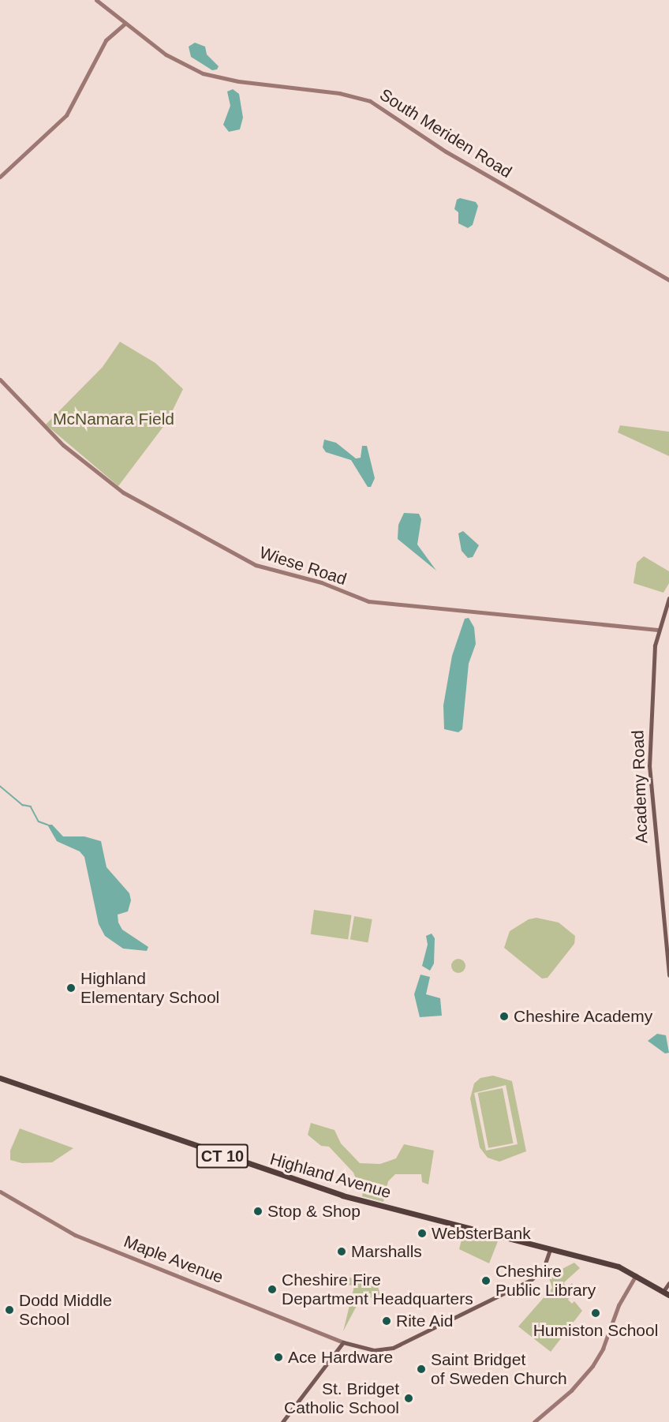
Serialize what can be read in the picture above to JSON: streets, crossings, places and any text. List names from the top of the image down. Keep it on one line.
{"streets":{"highway":["CT 10","Highland Avenue"],"main road":["Academy Road"],"street":["South Meriden Road","Wiese Road","Maple Avenue"]},"crossings":[["Wiese Road","Academy Road"],["CT 10","Highland Avenue"]],"parks":["McNamara Field"],"places":["Highland Elementary School","Cheshire Academy","Stop & Shop","WebsterBank","Marshalls","Cheshire Public Library","Cheshire Fire Department Headquarters","Dodd Middle School","Humiston School","Rite Aid","Ace Hardware","Saint Bridget of Sweden Church","St. Bridget Catholic School"]}
